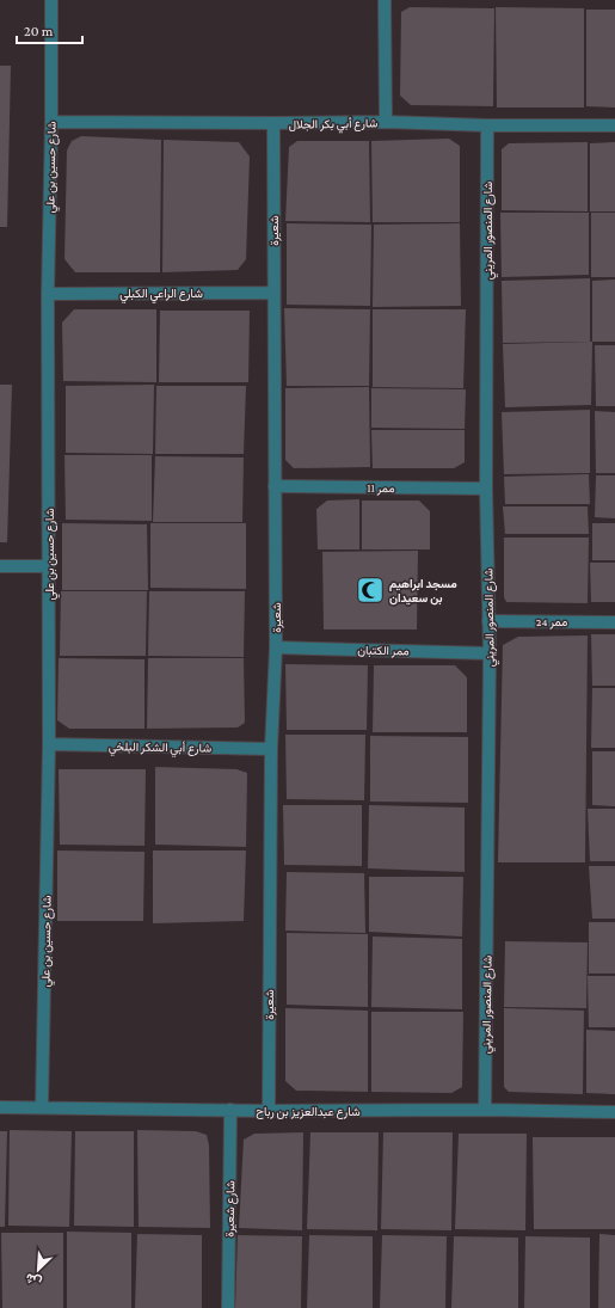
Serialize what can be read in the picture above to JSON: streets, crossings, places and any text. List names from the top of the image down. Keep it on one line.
{"streets":{"street":["شارع أبي بكر الجلال","شارع حسين بن علي","شعيرة","شارع المنصور المريني","شارع الراعي الكبلي","ممر 11","ممر 24","ممر الكتبان","شارع أبي الشكر البلخي","شارع عبدالعزيز بن رباح","شارع شعيرة"]},"crossings":[["شارع أبي بكر الجلال","شارع حسين بن علي"],["شارع أبي بكر الجلال","شعيرة"],["شارع أبي بكر الجلال","شارع المنصور المريني"],["شارع حسين بن علي","شارع الراعي الكبلي"],["شارع حسين بن علي","شارع أبي الشكر البلخي"],["شارع حسين بن علي","شارع عبدالعزيز بن رباح"],["شعيرة","شارع الراعي الكبلي"],["شعيرة","ممر 11"],["شعيرة","ممر الكتبان"],["شعيرة","شارع أبي الشكر البلخي"],["شعيرة","شارع عبدالعزيز بن رباح"],["شارع المنصور المريني","ممر 11"],["شارع المنصور المريني","ممر 24"],["شارع المنصور المريني","ممر الكتبان"],["شارع المنصور المريني","شارع عبدالعزيز بن رباح"],["شارع عبدالعزيز بن رباح","شارع شعيرة"]],"places":{"mosque":["مسجد ابراهيم بن سعيدان"]},"scale_bar":"20 m","north":"bottom left"}
